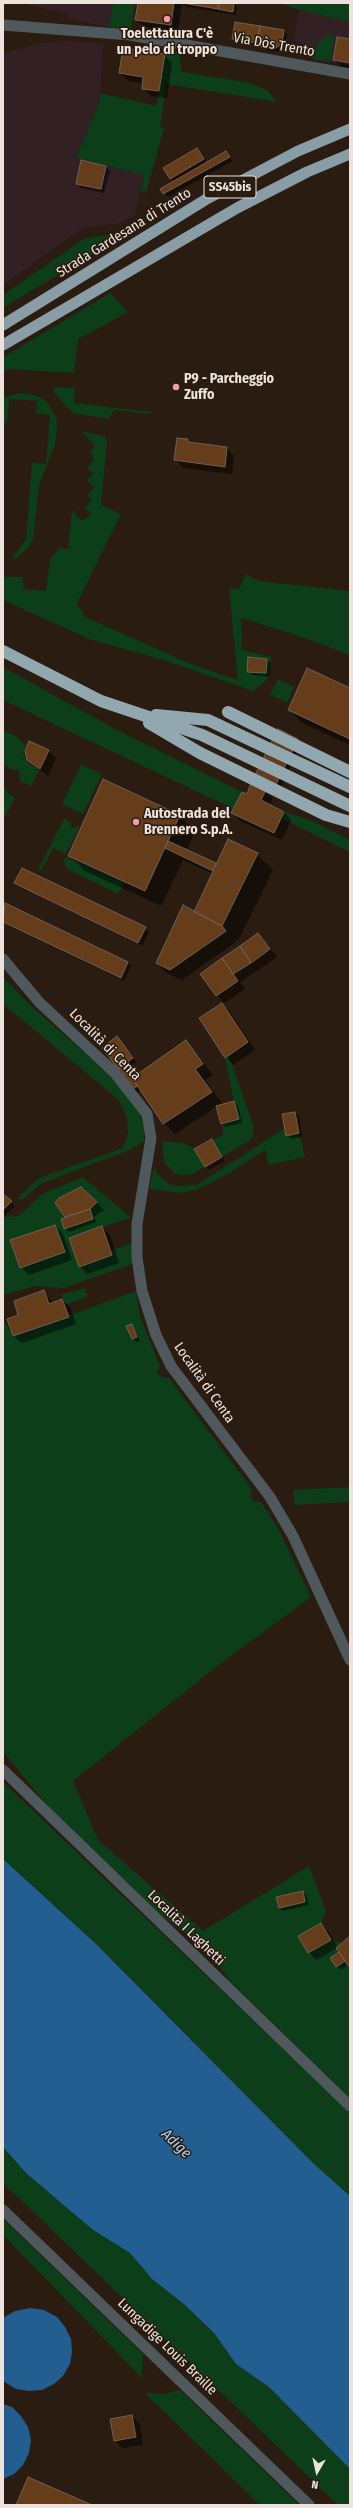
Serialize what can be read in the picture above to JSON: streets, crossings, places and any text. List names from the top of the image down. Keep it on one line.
{"streets":{"highway":["SS45bis","Strada Gardesana di Trento"],"street":["Via Dòs Trento","Località di Centa","Località I Laghetti","Lungadige Louis Braille"]},"water":["Adige"],"places":["Toelettatura C'è un pelo di troppo","P9 - Parcheggio Zuffo","Autostrada del Brennero S.p.A."],"north":"bottom"}
